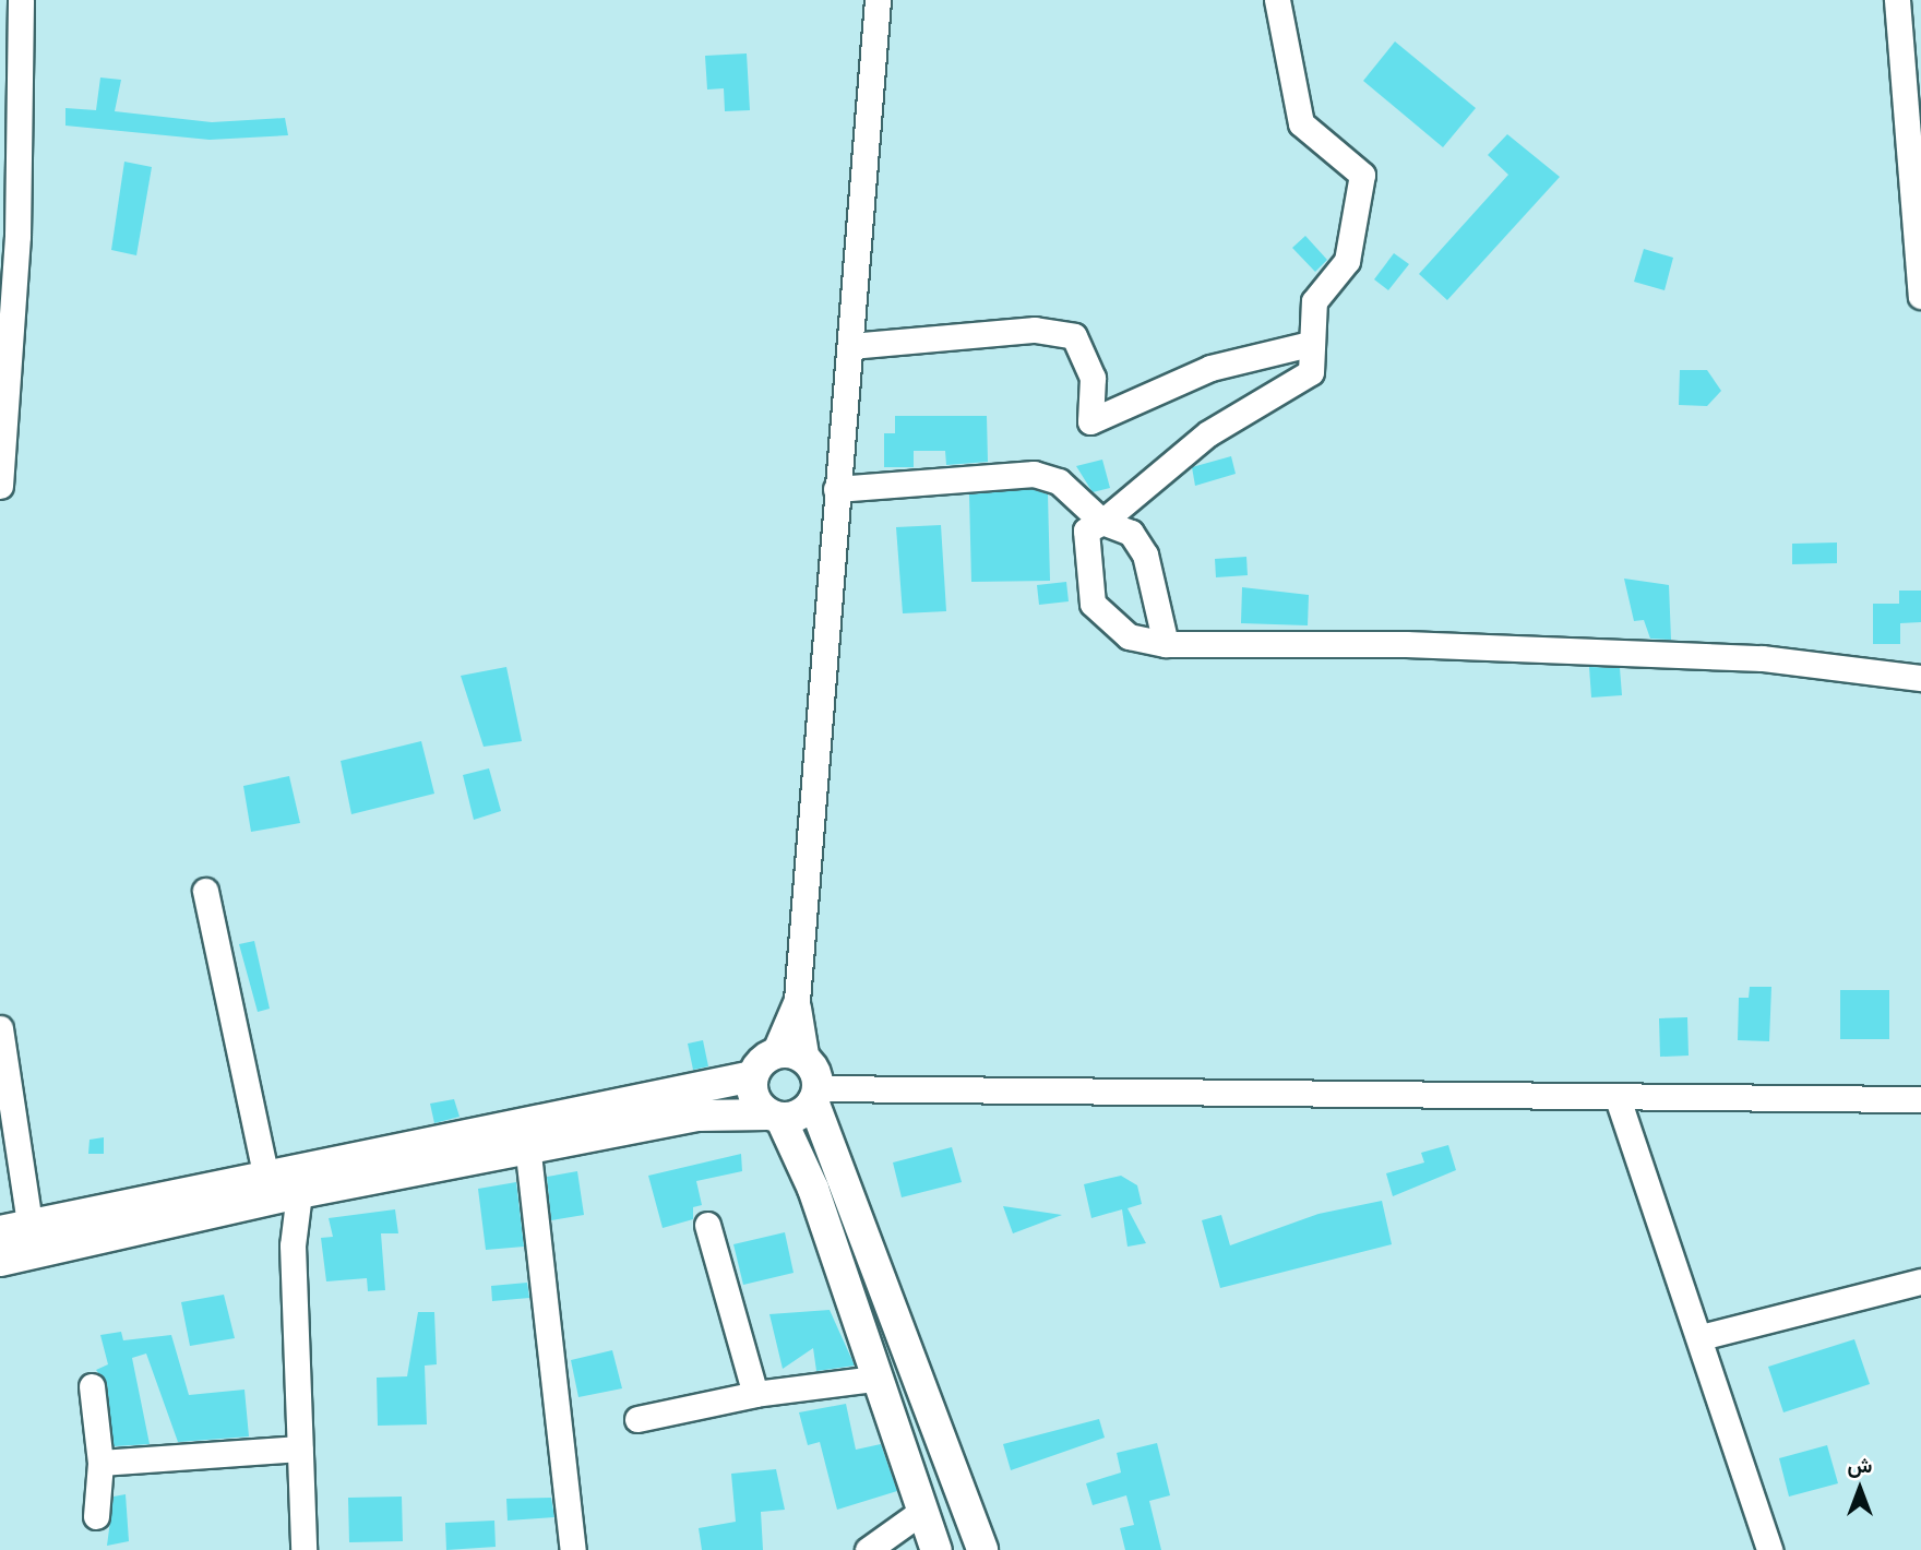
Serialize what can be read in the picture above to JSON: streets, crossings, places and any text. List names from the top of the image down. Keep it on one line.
{"north":"top"}
